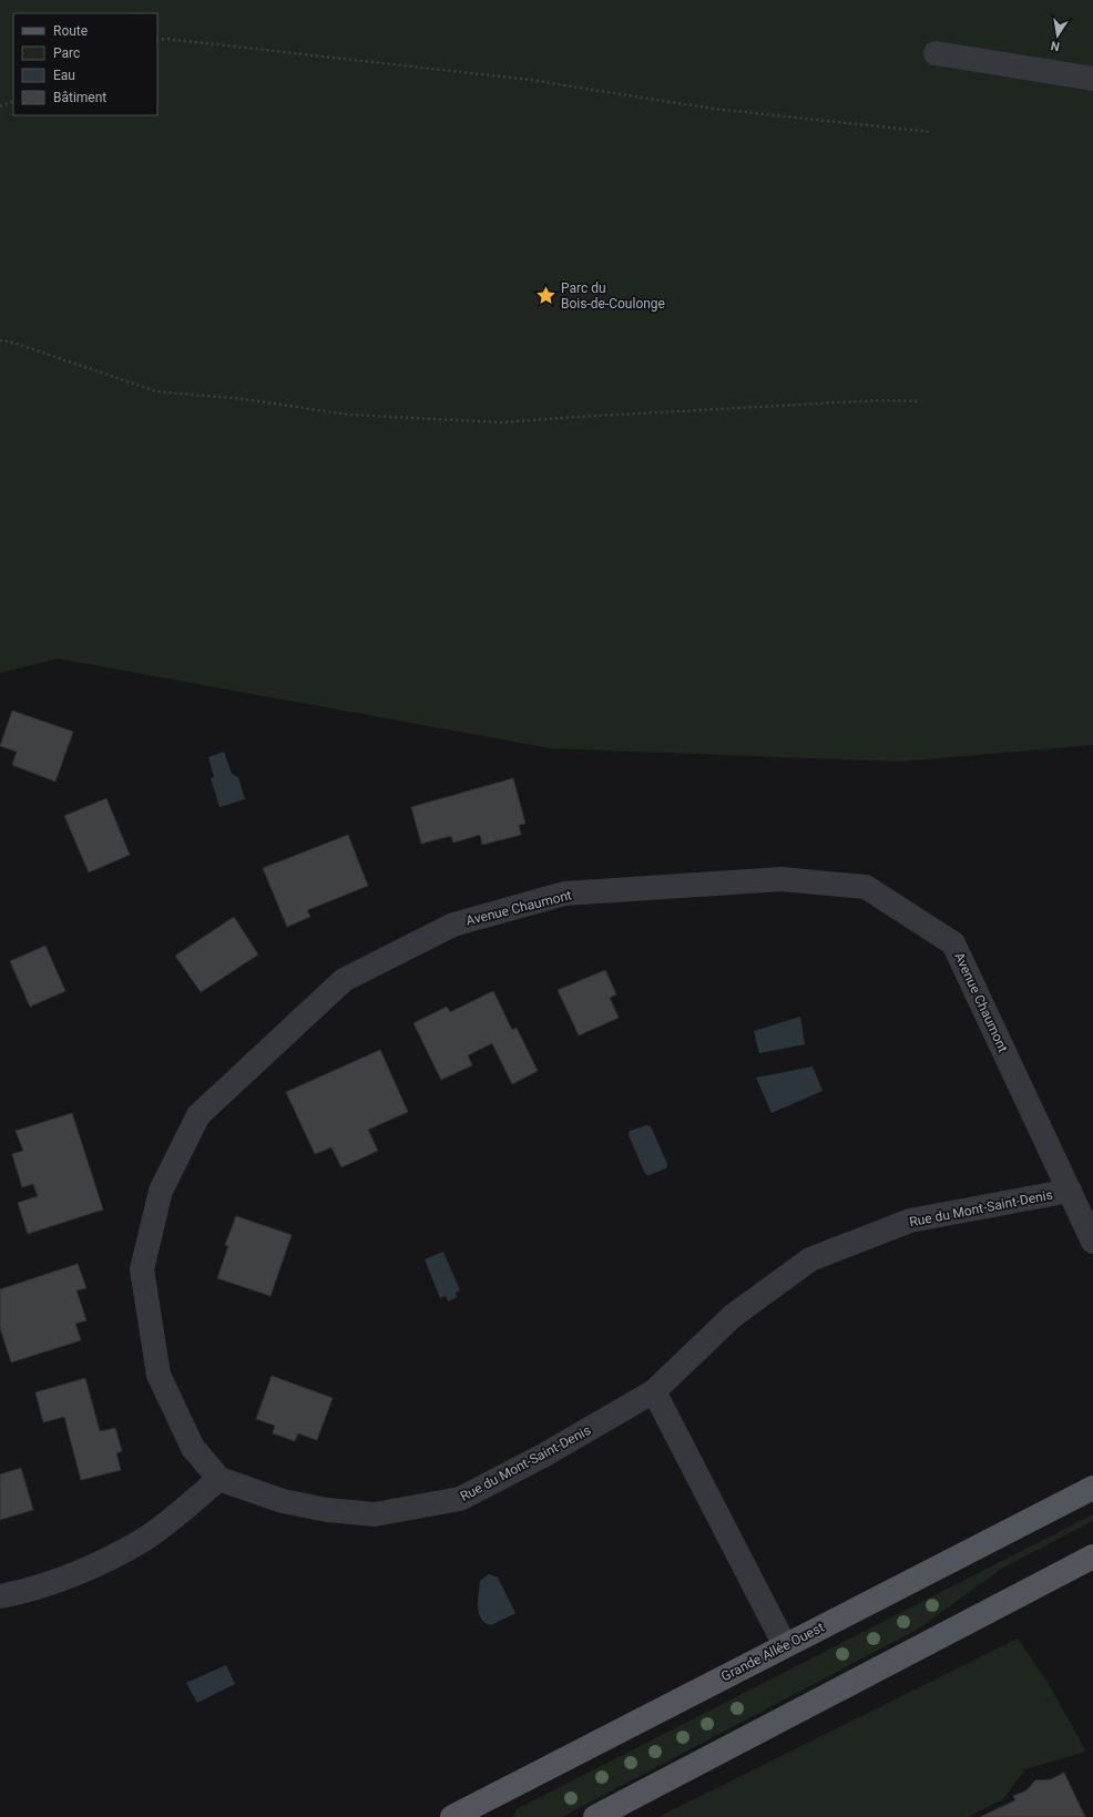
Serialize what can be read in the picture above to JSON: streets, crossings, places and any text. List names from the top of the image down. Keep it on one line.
{"streets":{"main road":["Grande Allée Ouest"],"street":["Avenue Chaumont","Rue du Mont-Saint-Denis"]},"crossings":[["Avenue Chaumont","Rue du Mont-Saint-Denis"]],"places":{"place":["Parc du Bois-de-Coulonge"]},"legend":["Route","Parc","Eau","Bâtiment"],"north":"bottom"}
